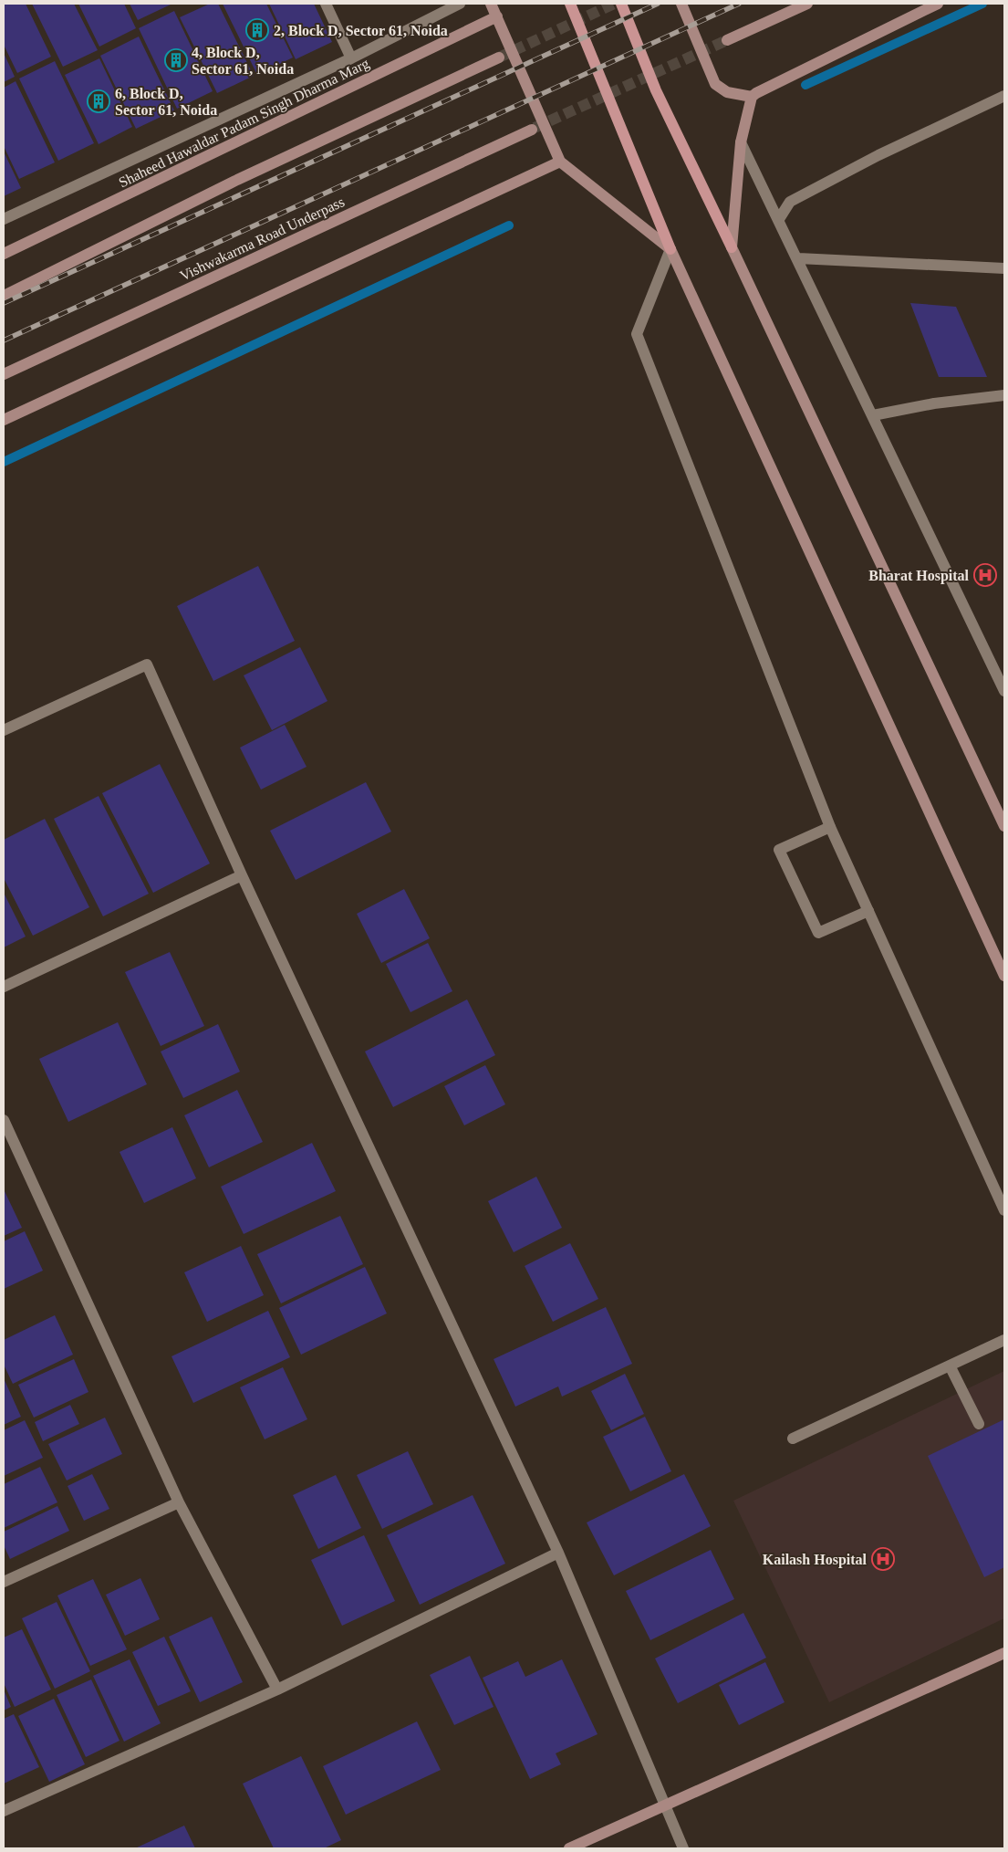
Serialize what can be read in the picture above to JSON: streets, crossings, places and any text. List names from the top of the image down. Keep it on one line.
{"streets":{"main road":["Shaheed Hawaldar Padam Singh Dharma Marg","Vishwakarma Road Underpass"]},"places":{"building":["2, Block D, Sector 61, Noida","4, Block D, Sector 61, Noida","6, Block D, Sector 61, Noida"],"hospital":["Bharat Hospital","Kailash Hospital"]}}
